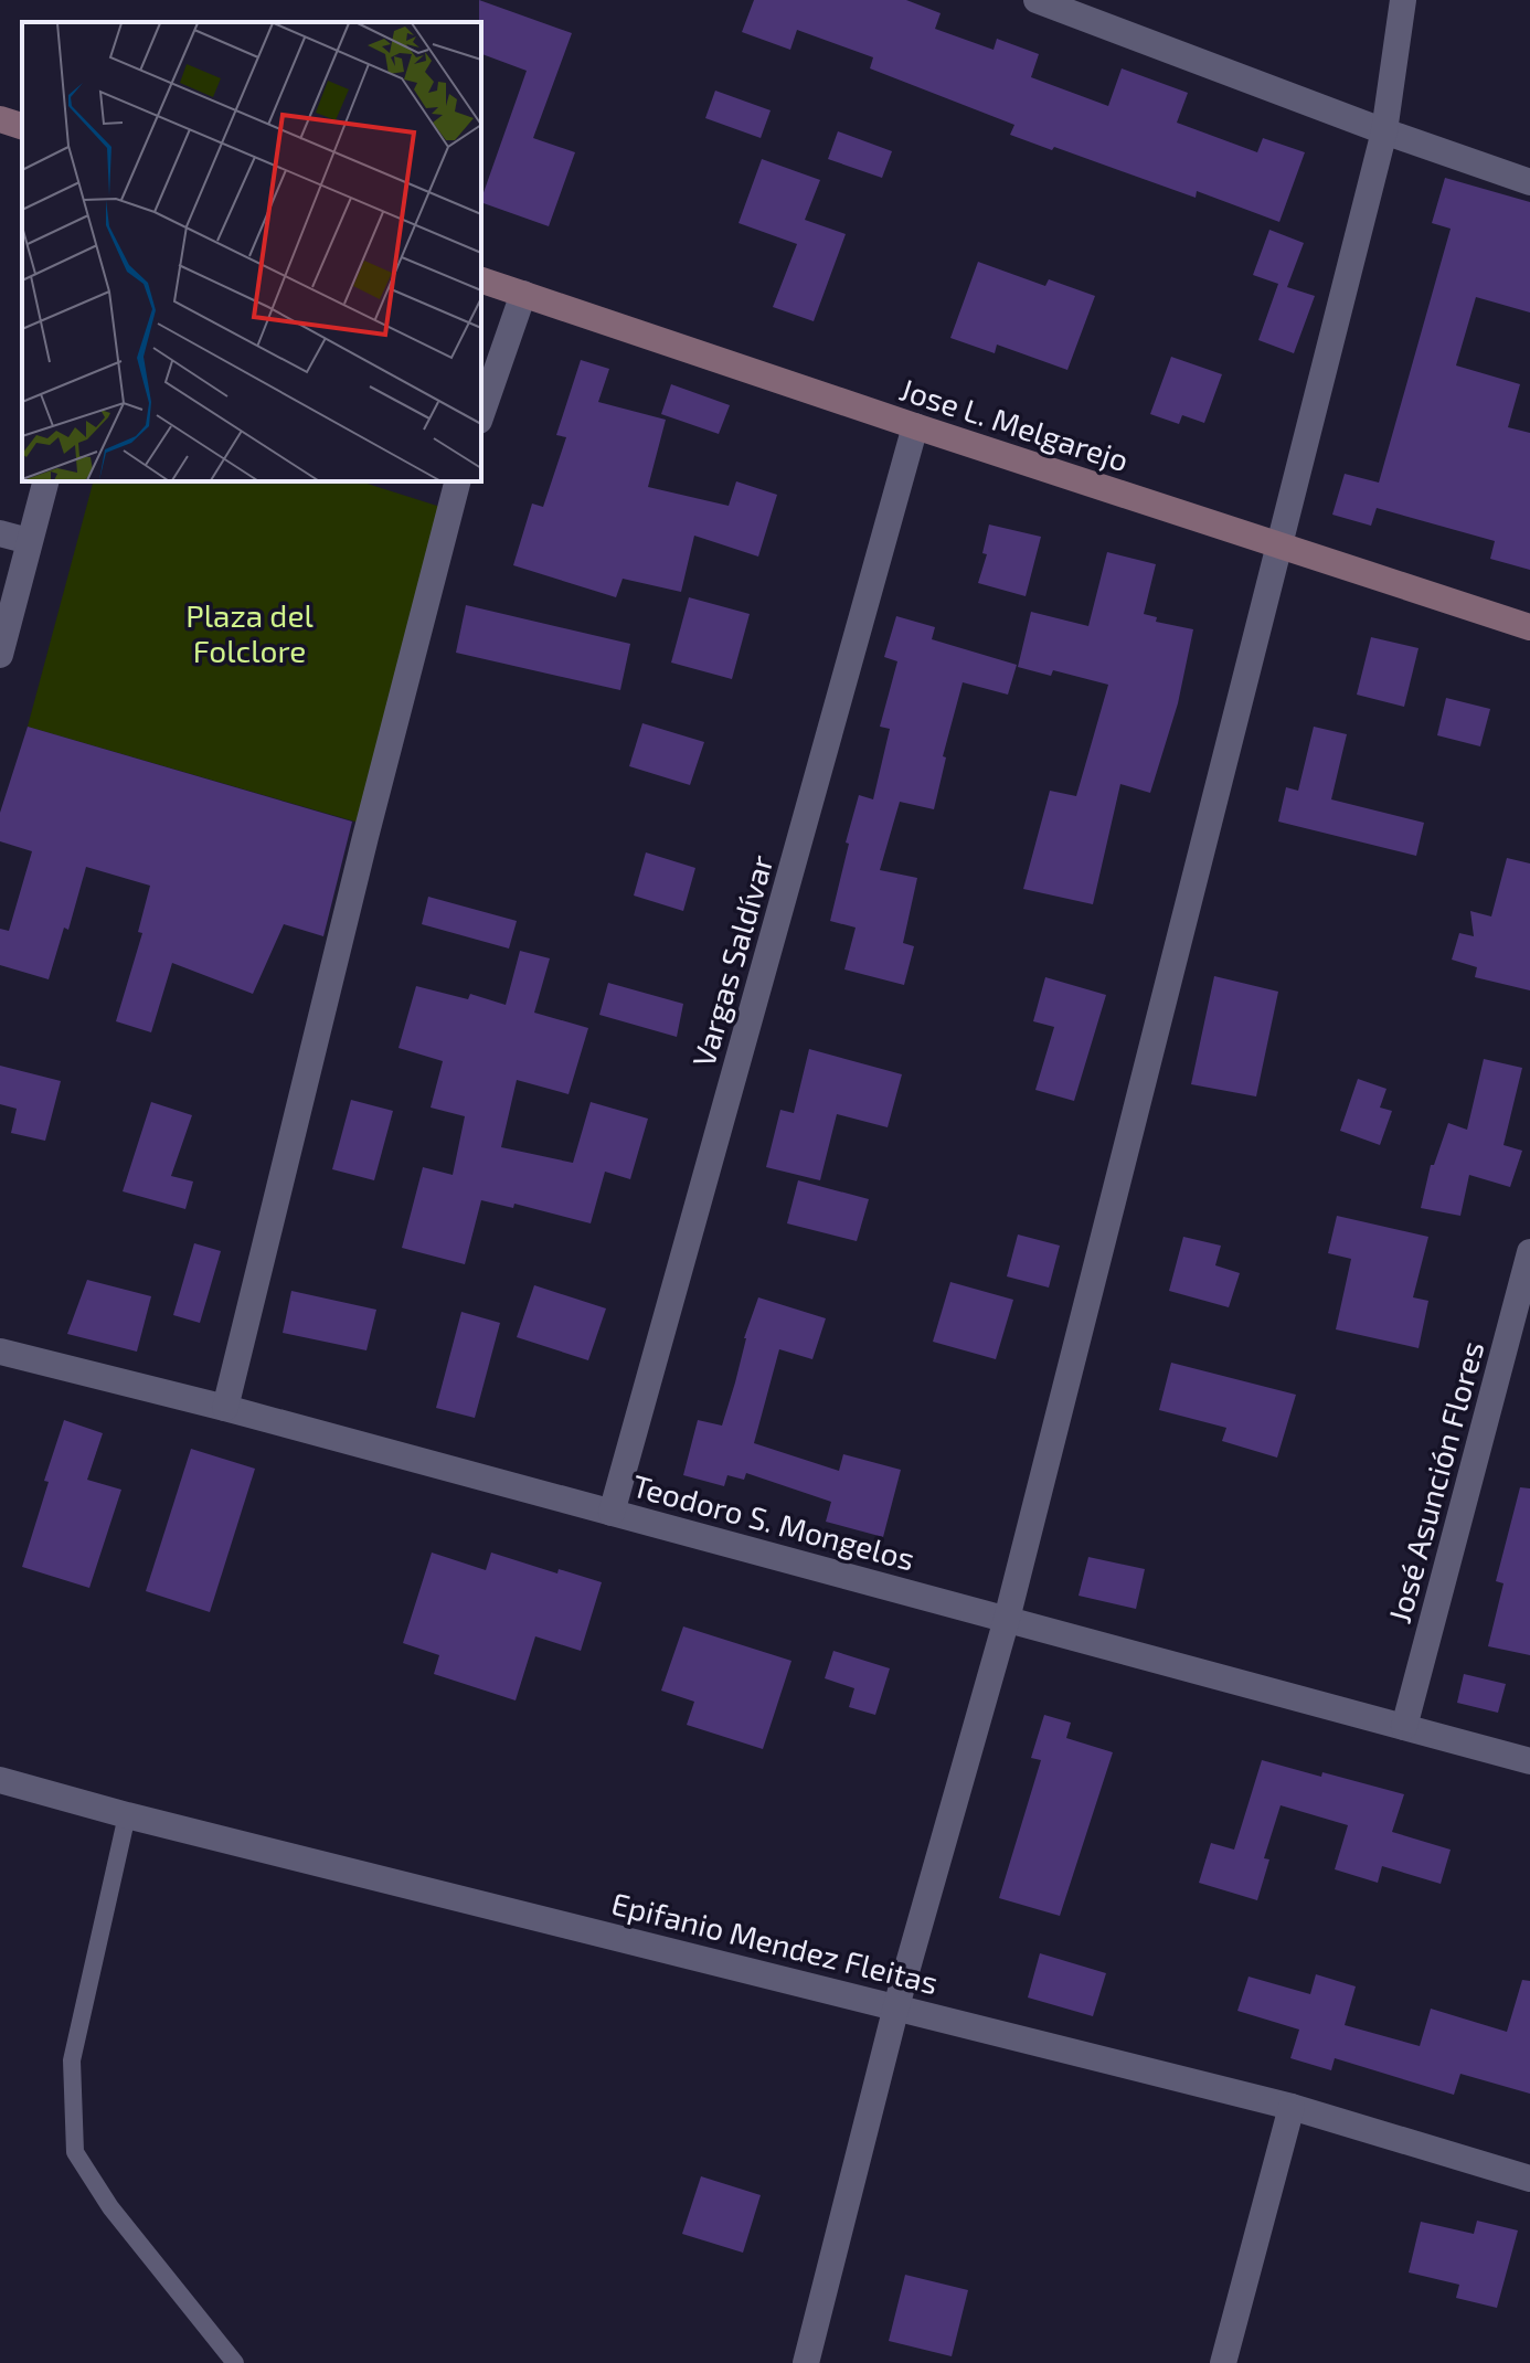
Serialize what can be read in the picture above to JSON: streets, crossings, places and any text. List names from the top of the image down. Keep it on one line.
{"streets":{"street":["Jose L. Melgarejo","Vargas Saldívar","José Asunción Flores","Teodoro S. Mongelos","Epifanio Mendez Fleitas"]},"crossings":[["Jose L. Melgarejo","Vargas Saldívar"],["Vargas Saldívar","Teodoro S. Mongelos"],["José Asunción Flores","Teodoro S. Mongelos"]],"parks":["Plaza del Folclore"]}
